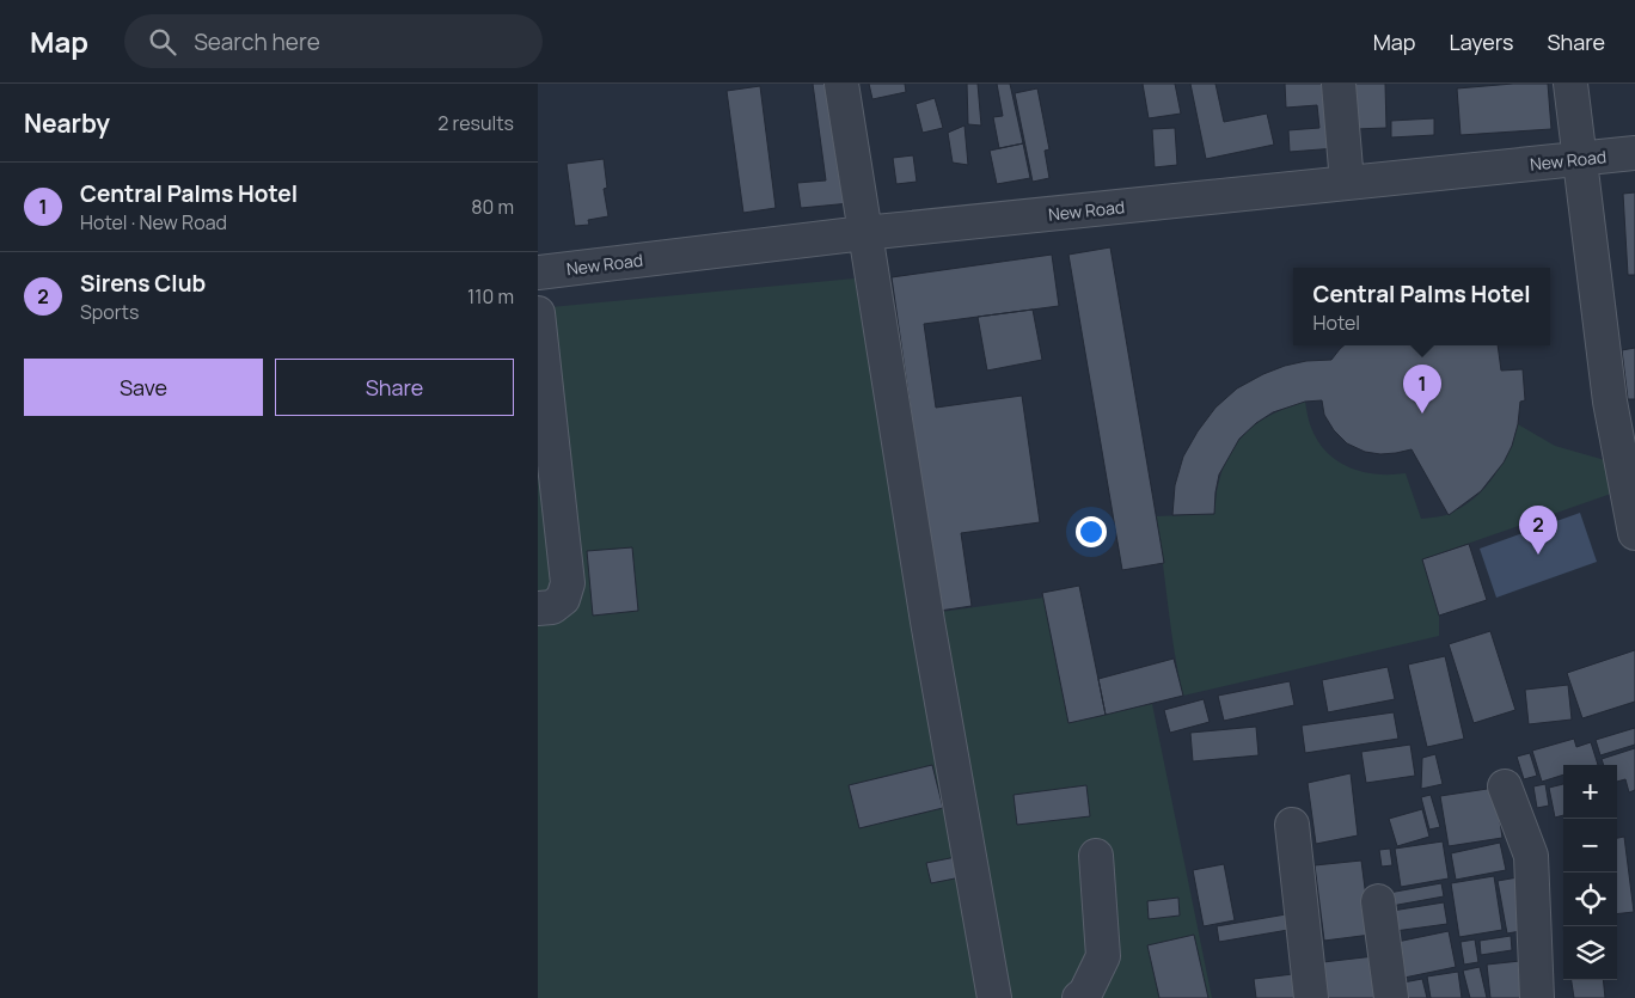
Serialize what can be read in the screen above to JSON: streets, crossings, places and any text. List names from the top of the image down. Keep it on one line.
{"streets":{"street":["New Road"]},"page":{"header":"Map","search":"Search here","nav":["Map","Layers","Share"],"heading":["Nearby","2 results"],"list":[{"mark":"1","name":"Central Palms Hotel","note":"Hotel · New Road","value":"80 m"},{"mark":"2","name":"Sirens Club","note":"Sports","value":"110 m"}],"popup":["Central Palms Hotel","Hotel"],"buttons":["Save","Share"],"pins":["1","2"],"map_buttons":["+","−"]}}
